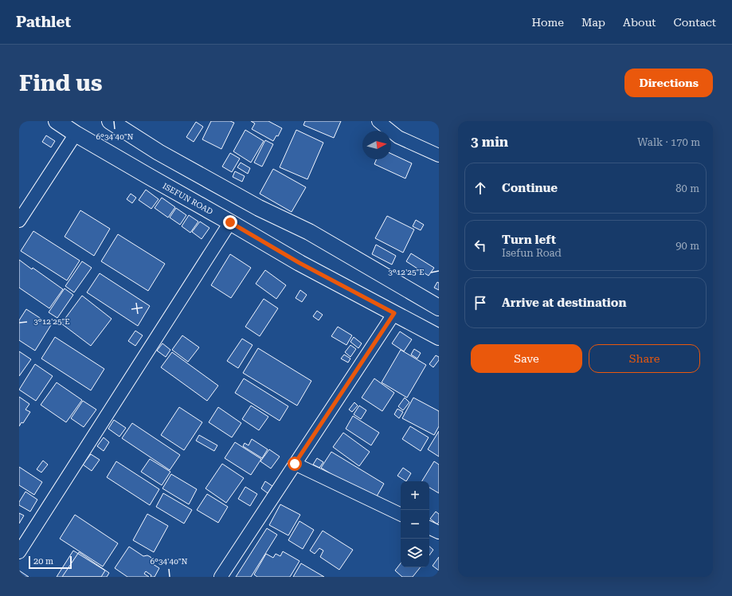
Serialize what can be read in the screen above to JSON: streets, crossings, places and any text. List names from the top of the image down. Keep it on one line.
{"streets":{"street":["ISEFUN ROAD"]},"scale_bar":"20 m","north":"right","page":{"header":"Pathlet","nav":["Home","Map","About","Contact"],"buttons":["Directions",["Save","Share"]],"title":"Find us","heading":["3 min","Walk · 170 m"],"list":[["Continue","80 m"],["Turn left","Isefun Road","90 m"],"Arrive at destination"],"map_buttons":["+","−"],"scale":"20 m"},"coordinates":["6°34'40\"N","3°12'25\"E"]}
